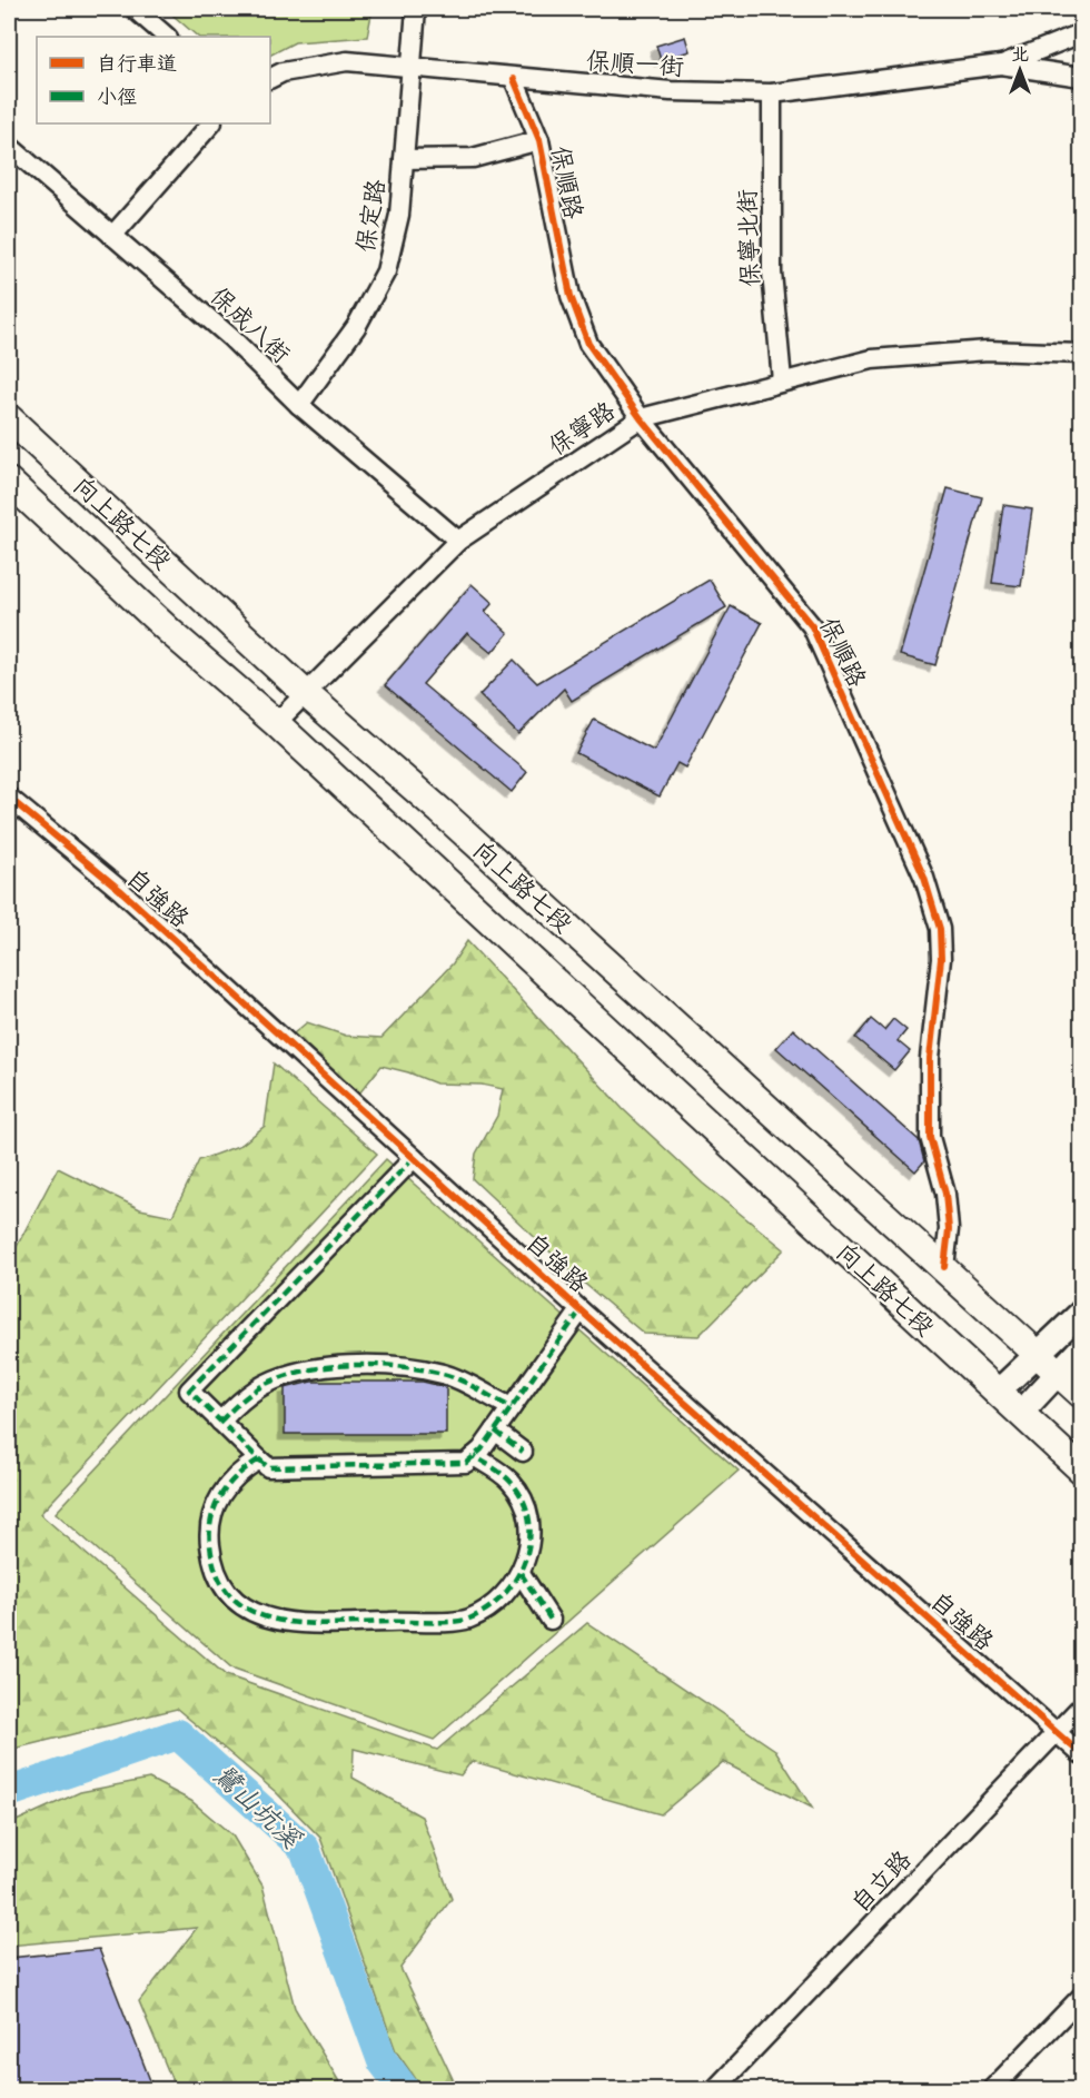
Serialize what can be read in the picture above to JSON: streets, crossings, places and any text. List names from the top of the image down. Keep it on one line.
{"streets":{"main road":["向上路七段"],"street":["保順一街","保順路","保定路","保寧北街","保成八街","保寧路","自強路","自立路"]},"crossings":[["保順一街","保順路"],["保順一街","保定路"],["保順一街","保寧北街"],["保順路","保寧路"],["保順路","向上路七段"],["保定路","保成八街"],["保寧北街","保寧路"],["保成八街","保寧路"],["保寧路","向上路七段"],["自強路","自立路"]],"water":["鷺山坑溪"],"legend":["自行車道","小徑"],"north":"top"}
